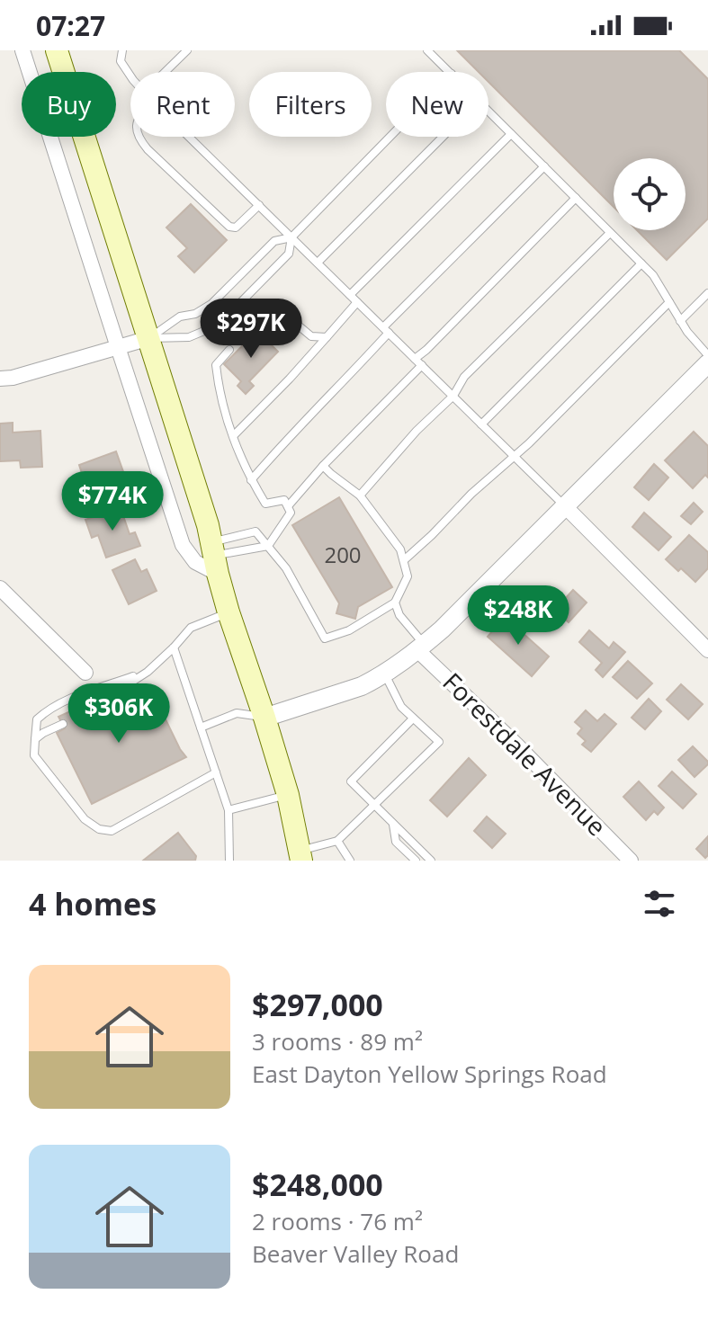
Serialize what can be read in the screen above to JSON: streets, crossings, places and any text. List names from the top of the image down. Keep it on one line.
{"streets":{"street":["Forestdale Avenue"]},"house_numbers":["200"],"page":{"status":"07:27","chip":["Buy","Rent","Filters","New"],"price":["$297K","$774K","$248K","$306K"],"heading":"4 homes","list":[{"name":"$297,000","note":"3 rooms · 89 m² · East Dayton Yellow Springs Road"},{"name":"$248,000","note":"2 rooms · 76 m² · Beaver Valley Road"}]}}
